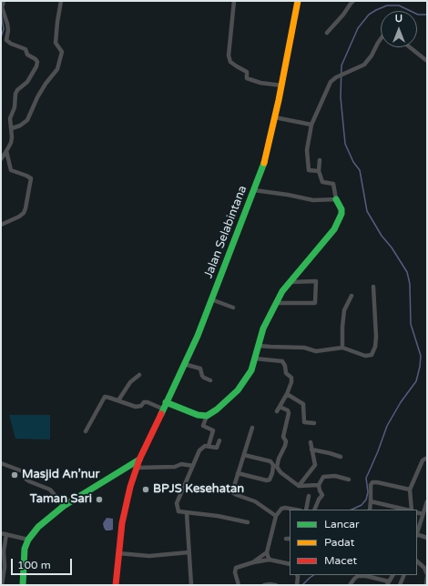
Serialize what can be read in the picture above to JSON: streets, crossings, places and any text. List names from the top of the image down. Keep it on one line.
{"streets":{"street":["Jalan Selabintana"]},"places":["Masjid An’nur","BPJS Kesehatan","Taman Sari"],"legend":["Lancar","Padat","Macet"],"scale_bar":"100 m","north":"top"}
